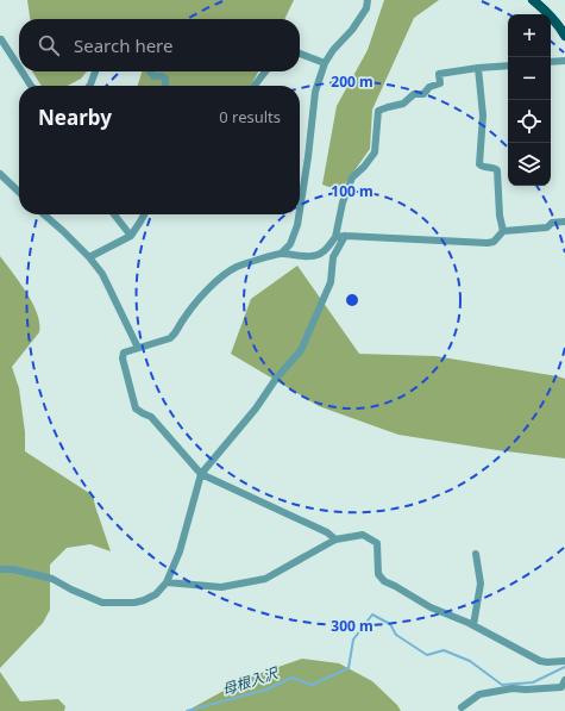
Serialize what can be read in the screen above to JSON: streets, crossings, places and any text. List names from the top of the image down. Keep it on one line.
{"water":["母根入沢"],"page":{"map_buttons":["+","−"],"search":"Search here","heading":["Nearby","0 results"]},"rings":["200 m","100 m","300 m"]}
